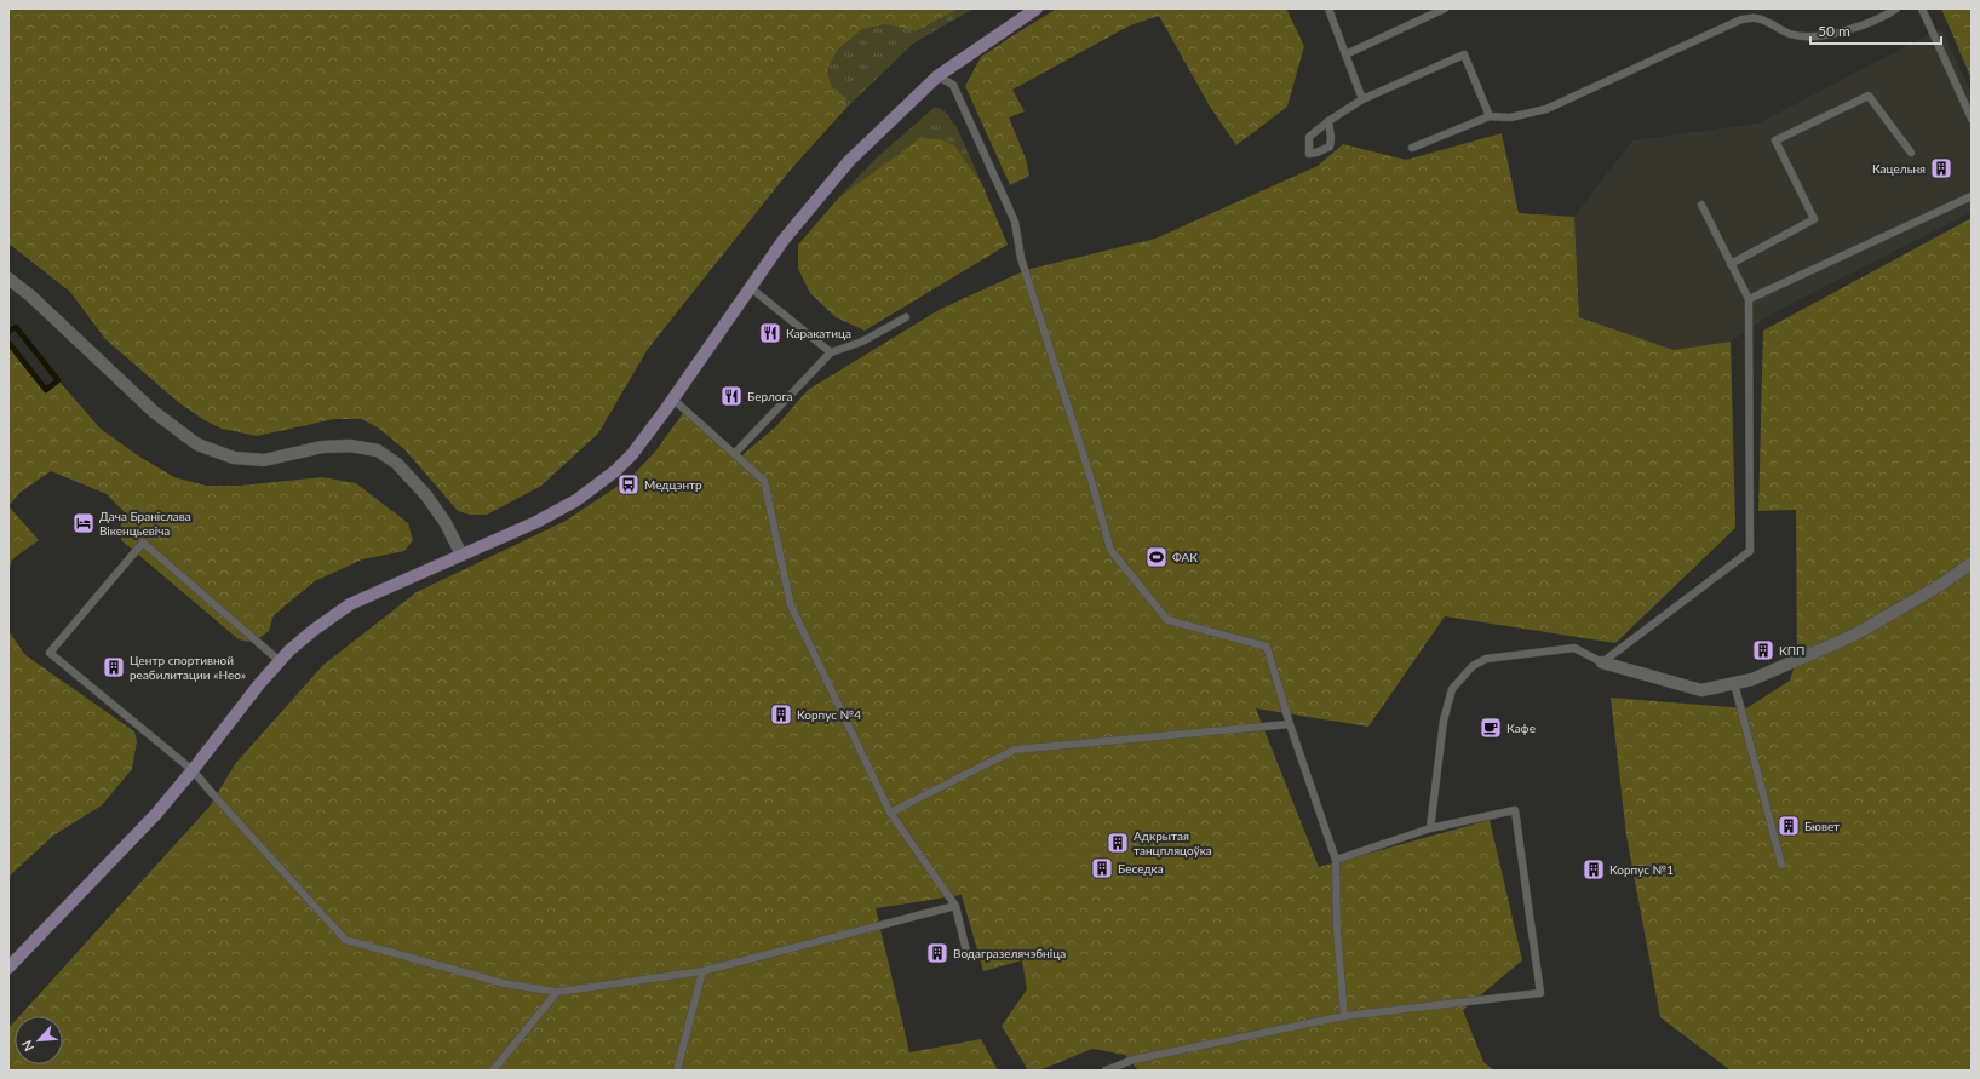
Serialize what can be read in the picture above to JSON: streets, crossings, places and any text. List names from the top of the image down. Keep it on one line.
{"places":{"building":["Кацельня","КПП","Центр спортивной реабилитации «Нео»","Корпус №4","Бювет","Адкрытая танцпляцоўка","Беседка","Корпус №1","Водагразелячэбніца"],"restaurant":["Каракатица","Берлога"],"bus stop":["Медцэнтр"],"hotel":["Дача Браніслава Вікенцьевіча"],"sports":["ФАК"],"cafe":["Кафе"]},"scale_bar":"50 m","north":"bottom left"}
